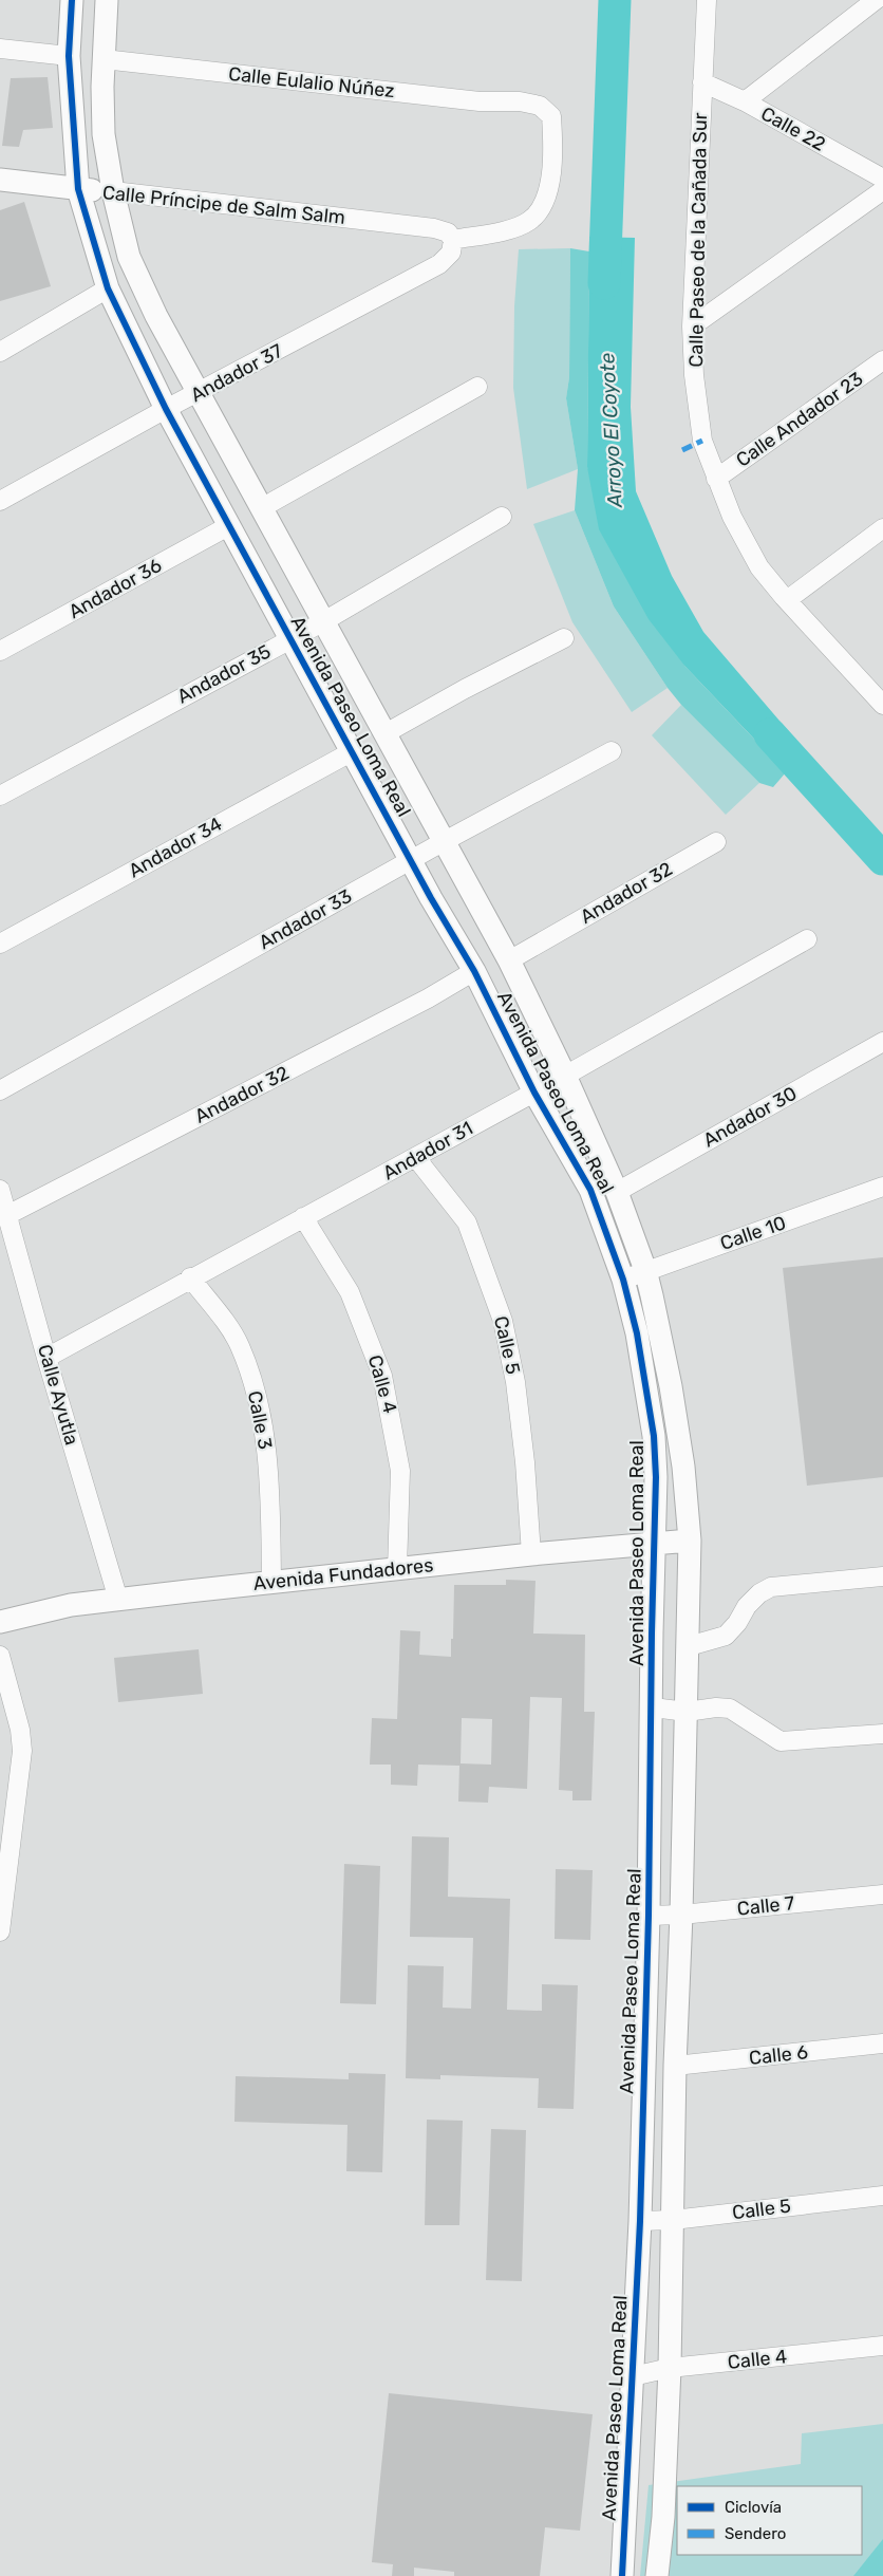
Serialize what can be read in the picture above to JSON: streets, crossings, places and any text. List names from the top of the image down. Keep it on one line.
{"streets":{"street":["Calle Eulalio Núñez","Calle 22","Calle Príncipe de Salm Salm","Calle Paseo de la Cañada Sur","Andador 37","Calle Andador 23","Andador 36","Andador 35","Avenida Paseo Loma Real","Andador 34","Andador 32","Andador 33","Andador 30","Andador 31","Calle 10","Calle 5","Calle 4","Calle Ayutla","Calle 3","Avenida Fundadores","Calle 7","Calle 6"]},"crossings":[["Calle Eulalio Núñez","Calle Príncipe de Salm Salm"],["Calle Eulalio Núñez","Andador 37"],["Calle Eulalio Núñez","Avenida Paseo Loma Real"],["Calle 22","Calle Paseo de la Cañada Sur"],["Calle Príncipe de Salm Salm","Andador 37"],["Calle Príncipe de Salm Salm","Avenida Paseo Loma Real"],["Calle Paseo de la Cañada Sur","Calle Andador 23"],["Andador 37","Avenida Paseo Loma Real"],["Andador 36","Avenida Paseo Loma Real"],["Andador 35","Avenida Paseo Loma Real"],["Avenida Paseo Loma Real","Andador 34"],["Avenida Paseo Loma Real","Andador 32"],["Avenida Paseo Loma Real","Andador 33"],["Avenida Paseo Loma Real","Andador 30"],["Avenida Paseo Loma Real","Andador 31"],["Avenida Paseo Loma Real","Calle 10"],["Avenida Paseo Loma Real","Calle 5"],["Avenida Paseo Loma Real","Calle 4"],["Avenida Paseo Loma Real","Avenida Fundadores"],["Avenida Paseo Loma Real","Calle 7"],["Avenida Paseo Loma Real","Calle 6"],["Andador 32","Calle Ayutla"],["Andador 31","Calle 5"],["Andador 31","Calle 4"],["Andador 31","Calle Ayutla"],["Andador 31","Calle 3"],["Calle 5","Avenida Fundadores"],["Calle 4","Avenida Fundadores"],["Calle Ayutla","Avenida Fundadores"],["Calle 3","Avenida Fundadores"]],"water":["Arroyo El Coyote"],"legend":["Ciclovía","Sendero"]}
